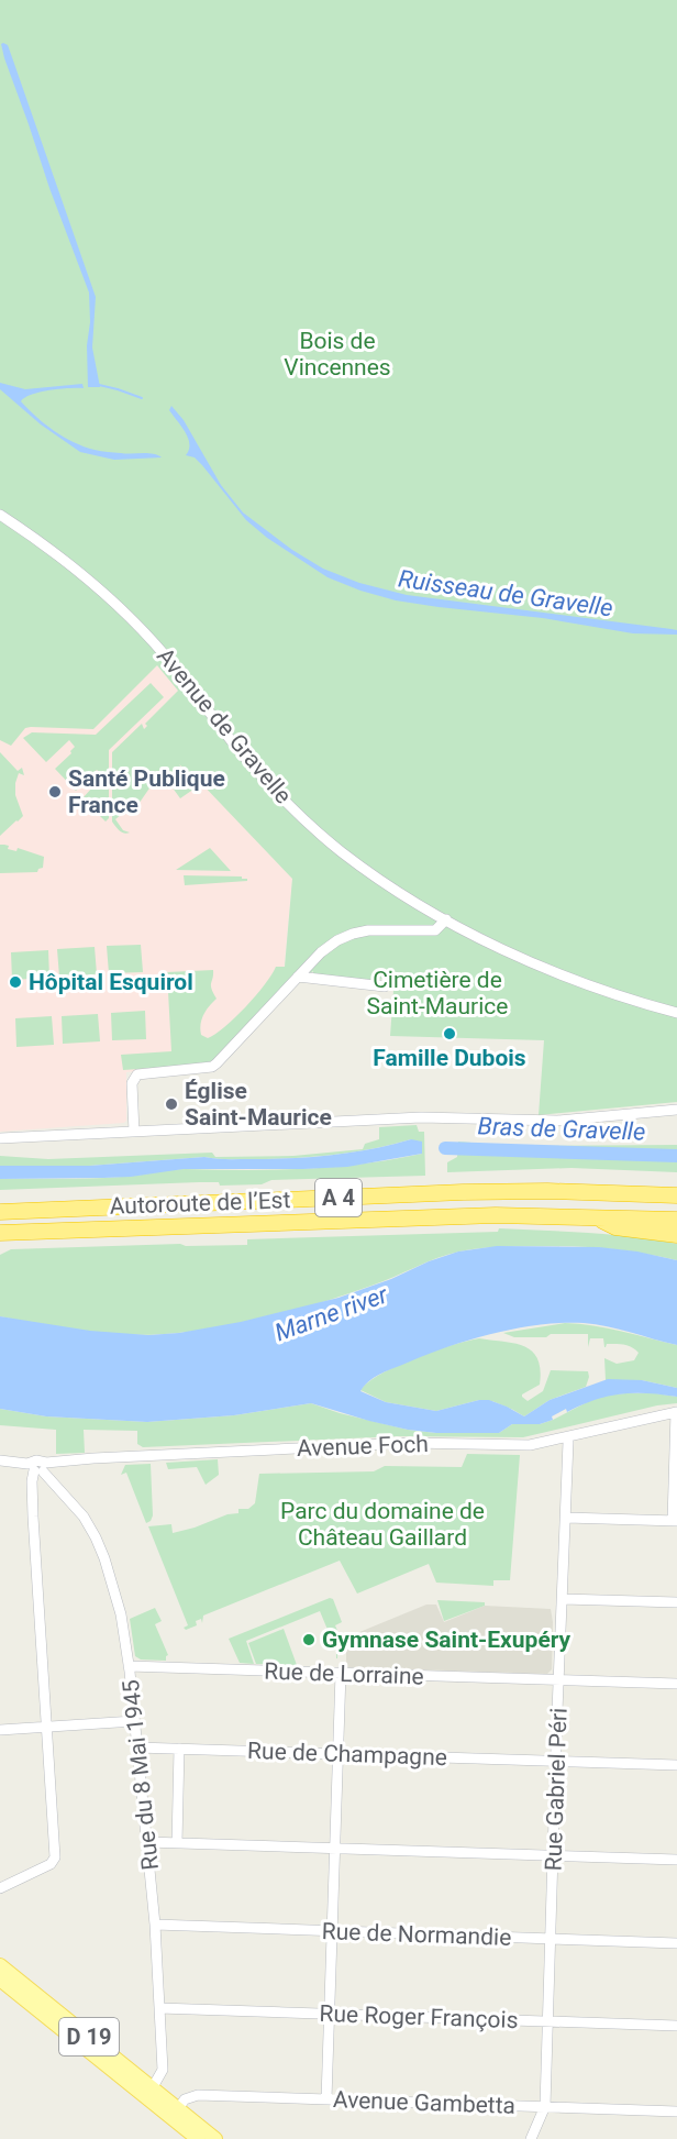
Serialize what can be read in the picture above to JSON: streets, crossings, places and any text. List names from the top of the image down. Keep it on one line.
{"streets":{"highway":["A 4","Autoroute de l’Est"],"main road":["D 19"],"street":["Avenue de Gravelle","Avenue Foch","Rue de Lorraine","Rue de Champagne","Rue du 8 Mai 1945","Rue Gabriel Péri","Rue de Normandie","Rue Roger François","Avenue Gambetta"]},"crossings":[["Avenue Foch","Rue du 8 Mai 1945"],["Avenue Foch","Rue Gabriel Péri"],["Rue de Lorraine","Rue du 8 Mai 1945"],["Rue de Lorraine","Rue Gabriel Péri"],["Rue de Champagne","Rue du 8 Mai 1945"],["Rue de Champagne","Rue Gabriel Péri"],["Rue du 8 Mai 1945","Rue de Normandie"],["Rue du 8 Mai 1945","Rue Roger François"],["Rue du 8 Mai 1945","D 19"],["Rue Gabriel Péri","Rue de Normandie"],["Rue Gabriel Péri","Rue Roger François"],["Rue Gabriel Péri","Avenue Gambetta"],["D 19","Avenue Gambetta"]],"water":["Ruisseau de Gravelle","Bras de Gravelle","Marne river"],"parks":["Bois de Vincennes","Cimetière de Saint-Maurice","Parc du domaine de Château Gaillard"],"places":["Santé Publique France","Hôpital Esquirol","Famille Dubois","Église Saint-Maurice","Gymnase Saint-Exupéry"]}
